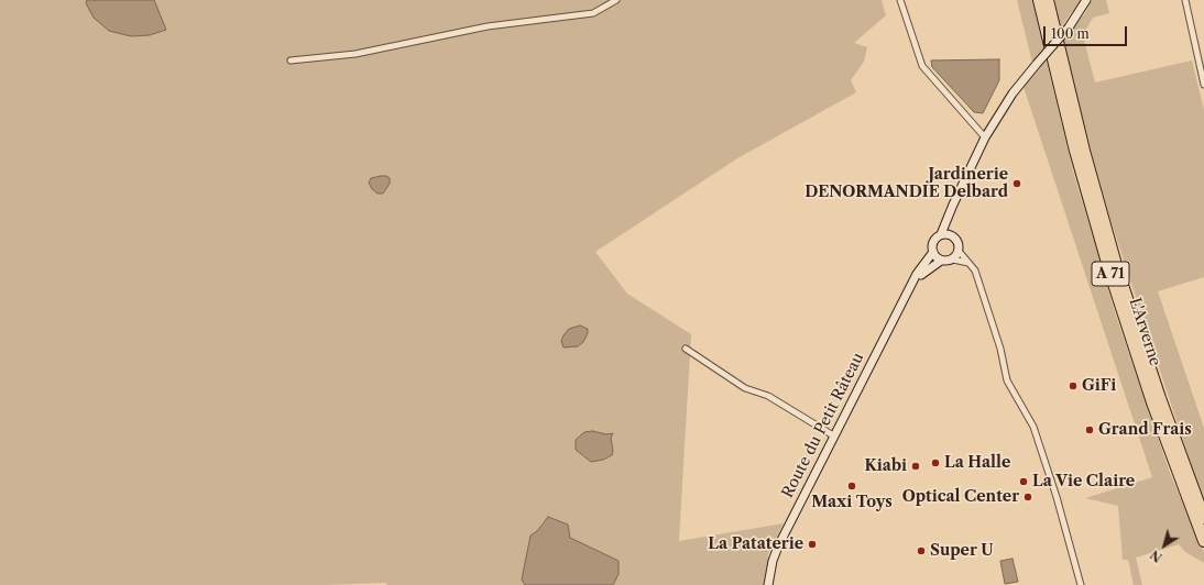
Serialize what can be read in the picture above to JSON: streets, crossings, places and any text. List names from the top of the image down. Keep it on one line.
{"streets":{"highway":["A 71","L'Arverne"],"street":["Route du Petit Râteau"]},"places":["Jardinerie DENORMANDIE Delbard","GiFi","Grand Frais","La Halle","Kiabi","La Vie Claire","Maxi Toys","Optical Center","La Pataterie","Super U"],"scale_bar":"100 m","north":"bottom left"}
